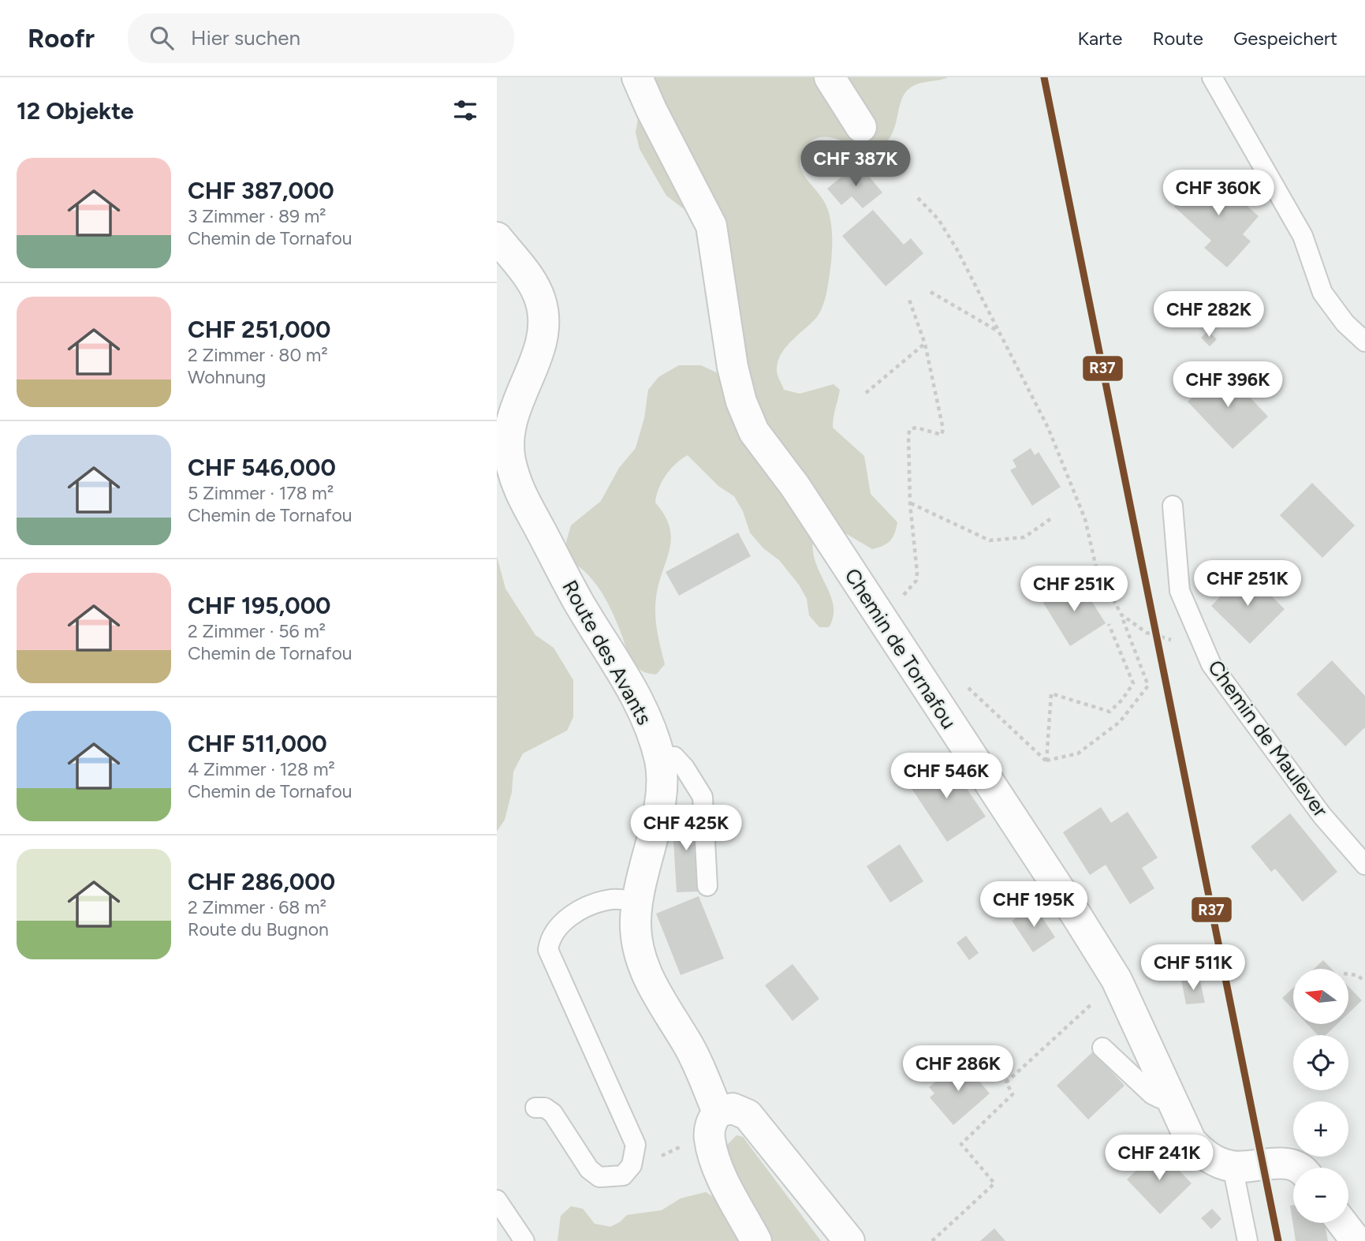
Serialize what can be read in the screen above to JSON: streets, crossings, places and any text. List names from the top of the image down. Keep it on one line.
{"streets":{"street":["Chemin de Tornafou","Route des Avants"],"lane":["Chemin de Maulever"]},"lines":["transit line R37"],"north":"left","page":{"header":"Roofr","search":"Hier suchen","nav":["Karte","Route","Gespeichert"],"heading":"12 Objekte","price":["CHF 387K","CHF 360K","CHF 282K","CHF 396K","CHF 251K","CHF 251K","CHF 546K","CHF 425K","CHF 195K","CHF 511K","CHF 286K","CHF 241K"],"list":[{"name":"CHF 387,000","note":"3 Zimmer · 89 m² · Chemin de Tornafou"},{"name":"CHF 251,000","note":"2 Zimmer · 80 m² · Wohnung"},{"name":"CHF 546,000","note":"5 Zimmer · 178 m² · Chemin de Tornafou"},{"name":"CHF 195,000","note":"2 Zimmer · 56 m² · Chemin de Tornafou"},{"name":"CHF 511,000","note":"4 Zimmer · 128 m² · Chemin de Tornafou"},{"name":"CHF 286,000","note":"2 Zimmer · 68 m² · Route du Bugnon"}],"map_buttons":["+","−"]}}
